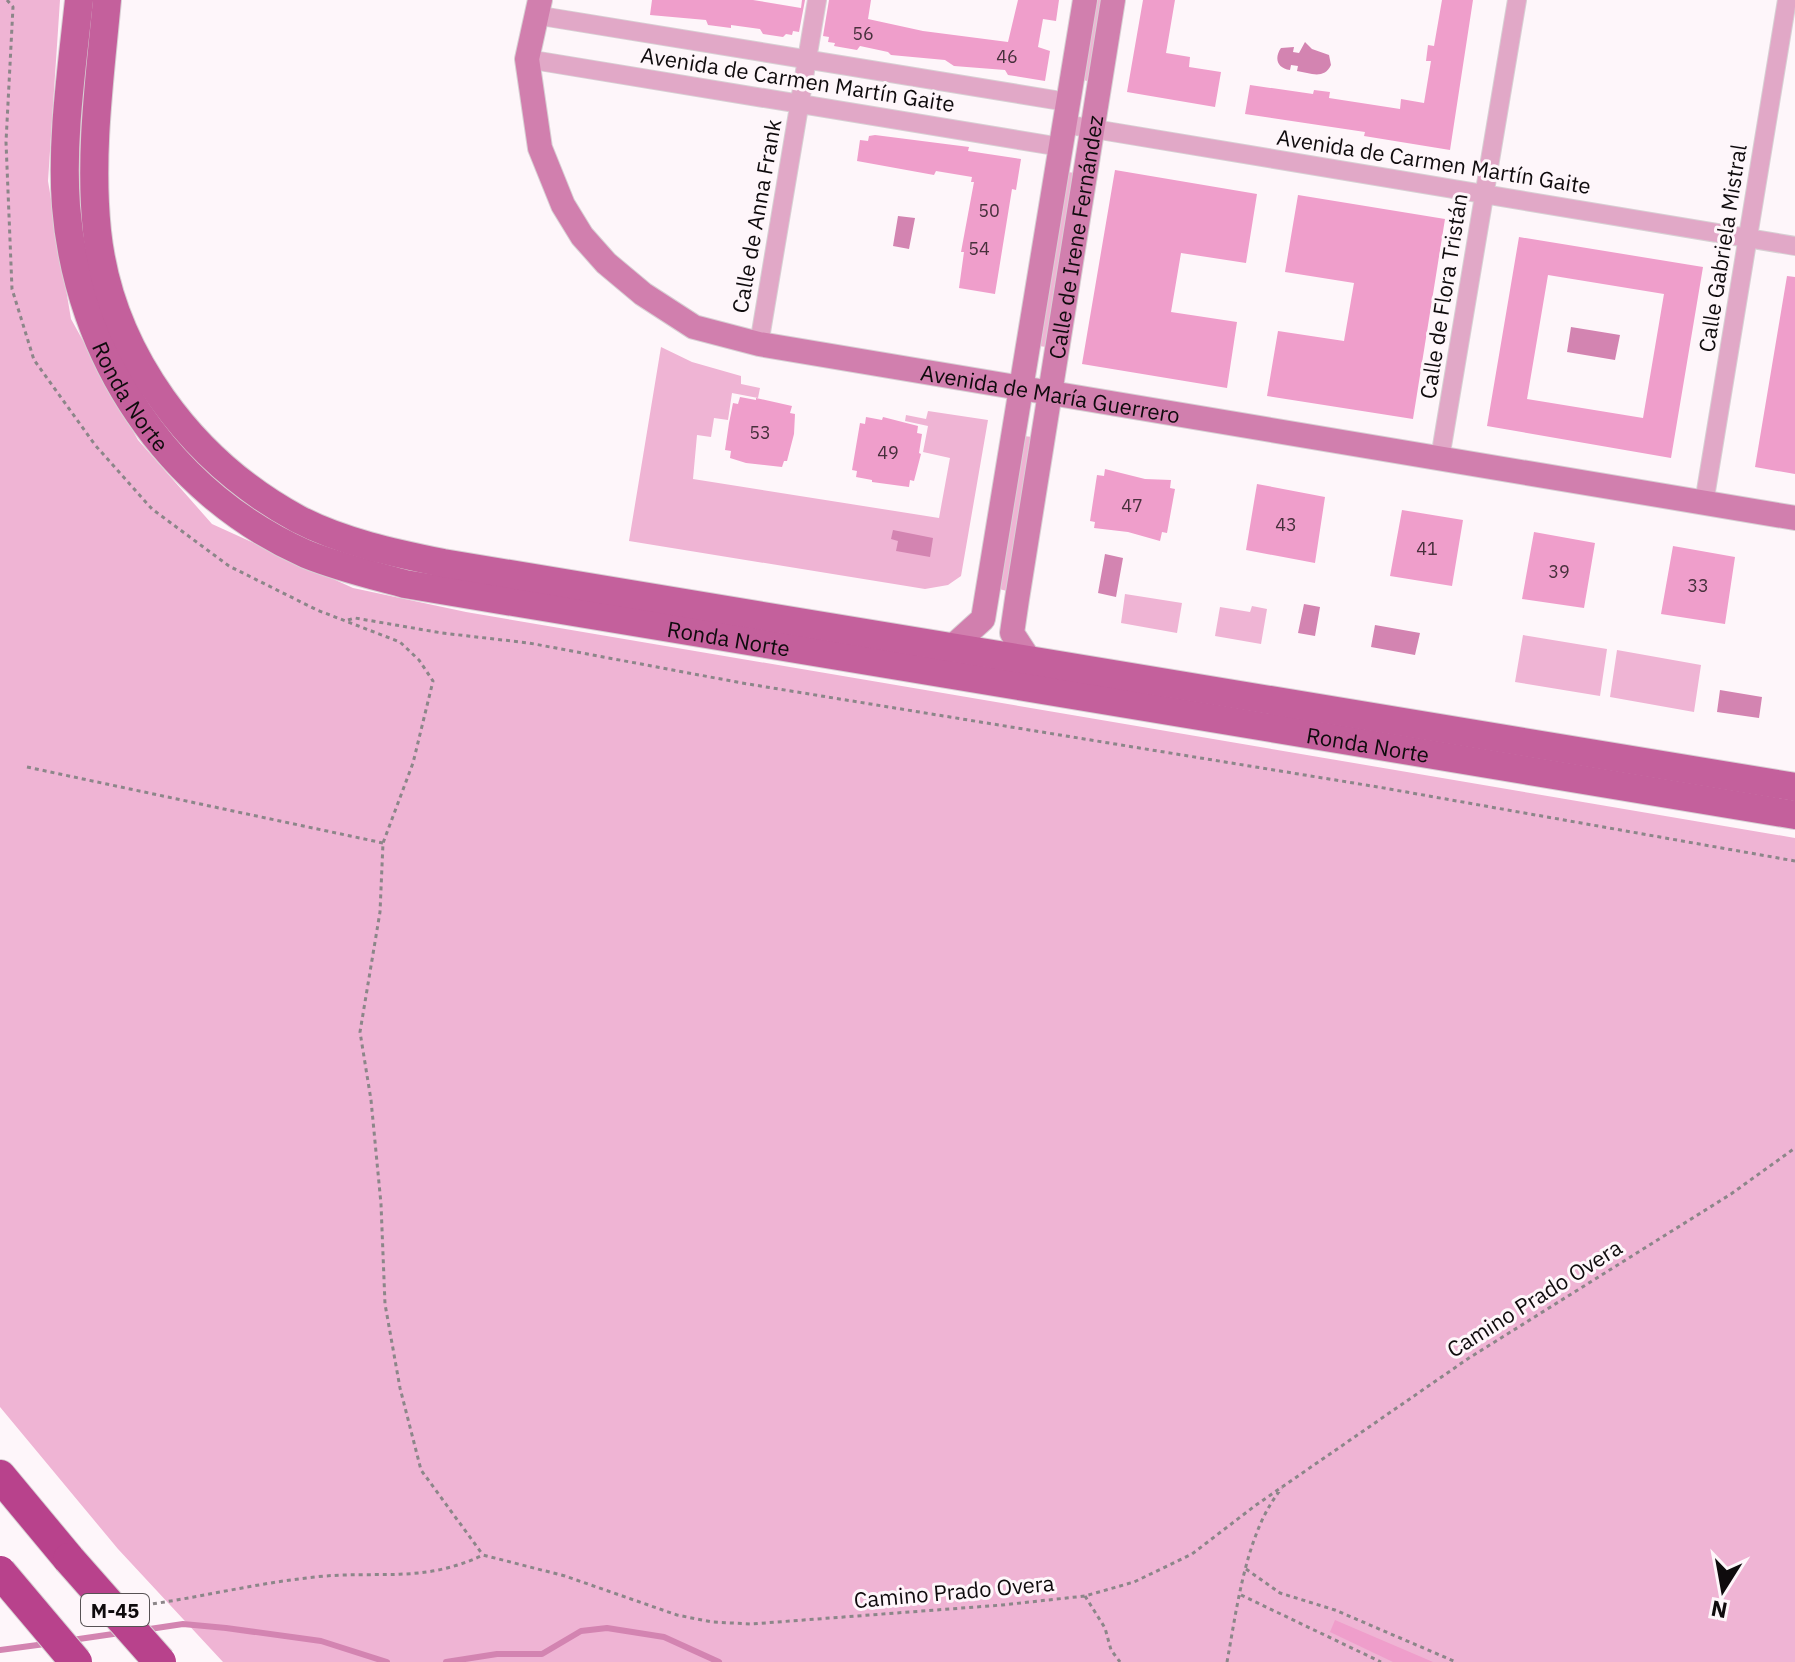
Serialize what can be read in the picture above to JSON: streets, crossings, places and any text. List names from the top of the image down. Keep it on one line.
{"streets":{"highway":["M-45"],"main road":["Ronda Norte"],"street":["Avenida de Carmen Martín Gaite","Calle de Anna Frank","Calle de Irene Fernández","Calle Gabriela Mistral","Calle de Flora Tristán","Avenida de María Guerrero"],"path":["Camino Prado Overa"]},"crossings":[["Avenida de Carmen Martín Gaite","Calle de Anna Frank"],["Avenida de Carmen Martín Gaite","Calle de Irene Fernández"],["Avenida de Carmen Martín Gaite","Calle Gabriela Mistral"],["Avenida de Carmen Martín Gaite","Calle de Flora Tristán"],["Avenida de Carmen Martín Gaite","Avenida de María Guerrero"],["Calle de Anna Frank","Avenida de María Guerrero"],["Calle de Irene Fernández","Avenida de María Guerrero"],["Calle de Irene Fernández","Ronda Norte"],["Calle Gabriela Mistral","Avenida de María Guerrero"],["Calle de Flora Tristán","Avenida de María Guerrero"]],"house_numbers":["56","46","50","54","53","49","47","43","41","39","33"],"north":"bottom"}
